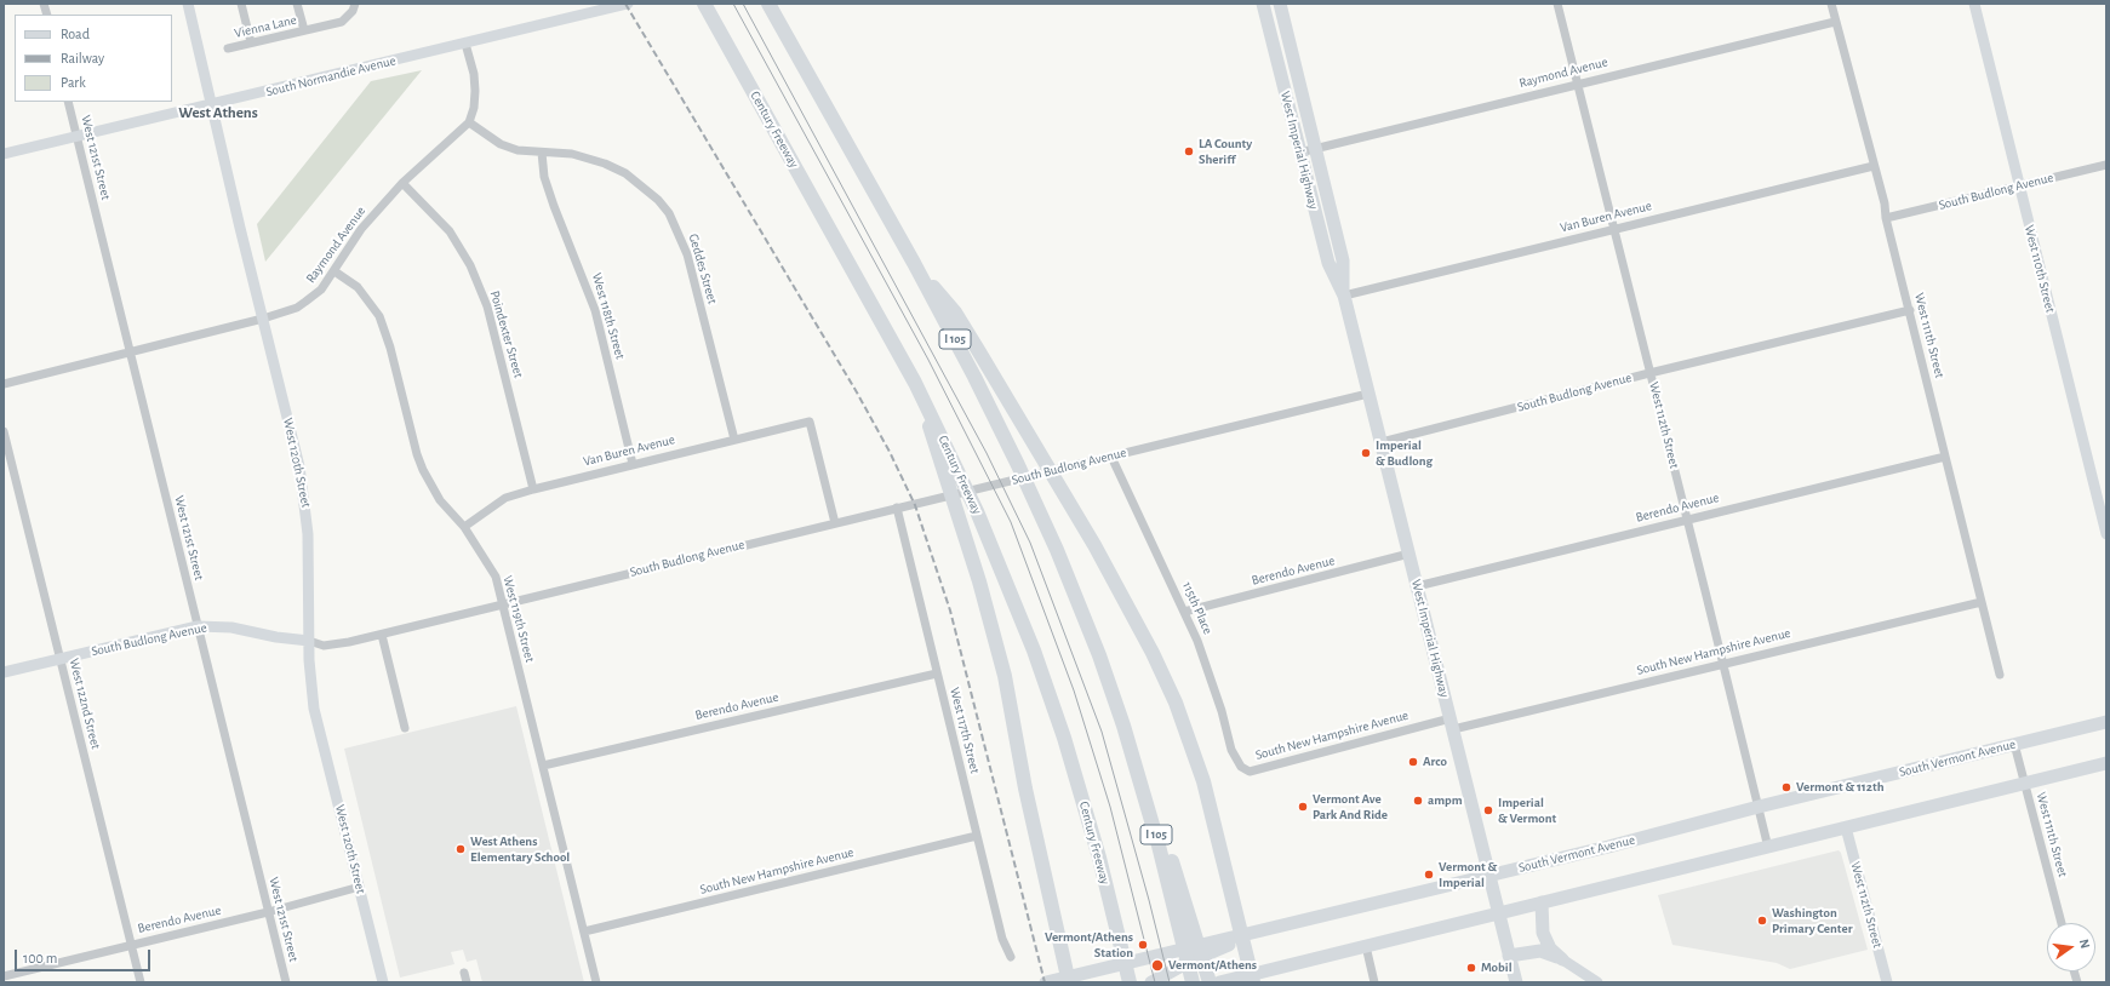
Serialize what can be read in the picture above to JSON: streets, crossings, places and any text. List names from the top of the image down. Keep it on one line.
{"streets":{"highway":["Century Freeway","I 105"],"main road":["West Imperial Highway","South Vermont Avenue"],"street":["Vienna Lane","Raymond Avenue","South Normandie Avenue","West 121st Street","South Budlong Avenue","Van Buren Avenue","Geddes Street","West 110th Street","West 118th Street","Poindexter Street","West 111th Street","West 112th Street","West 120th Street","Berendo Avenue","115th Place","West 119th Street","South New Hampshire Avenue","West 122nd Street","West 117th Street"]},"crossings":[["Raymond Avenue","West Imperial Highway"],["Raymond Avenue","West 121st Street"],["Raymond Avenue","Geddes Street"],["Raymond Avenue","Poindexter Street"],["Raymond Avenue","West 111th Street"],["Raymond Avenue","West 112th Street"],["Raymond Avenue","West 120th Street"],["Raymond Avenue","West 119th Street"],["South Normandie Avenue","West 121st Street"],["South Normandie Avenue","West 120th Street"],["West Imperial Highway","South Budlong Avenue"],["West Imperial Highway","Van Buren Avenue"],["West Imperial Highway","Berendo Avenue"],["West Imperial Highway","South New Hampshire Avenue"],["West Imperial Highway","South Vermont Avenue"],["West 121st Street","South Budlong Avenue"],["West 121st Street","Berendo Avenue"],["South Budlong Avenue","Van Buren Avenue"],["South Budlong Avenue","West 110th Street"],["South Budlong Avenue","West 111th Street"],["South Budlong Avenue","West 112th Street"],["South Budlong Avenue","West 120th Street"],["South Budlong Avenue","115th Place"],["South Budlong Avenue","West 119th Street"],["South Budlong Avenue","West 122nd Street"],["South Budlong Avenue","West 117th Street"],["Van Buren Avenue","Geddes Street"],["Van Buren Avenue","West 118th Street"],["Van Buren Avenue","Poindexter Street"],["Van Buren Avenue","West 111th Street"],["Van Buren Avenue","West 112th Street"],["Van Buren Avenue","West 119th Street"],["Geddes Street","West 118th Street"],["West 111th Street","Berendo Avenue"],["West 111th Street","South New Hampshire Avenue"],["West 111th Street","South Vermont Avenue"],["West 112th Street","Berendo Avenue"],["West 112th Street","South New Hampshire Avenue"],["West 112th Street","South Vermont Avenue"],["West 120th Street","Berendo Avenue"],["Berendo Avenue","115th Place"],["Berendo Avenue","West 119th Street"],["Berendo Avenue","West 122nd Street"],["Berendo Avenue","West 117th Street"],["115th Place","South New Hampshire Avenue"],["West 119th Street","South New Hampshire Avenue"],["South New Hampshire Avenue","West 117th Street"]],"districts":["West Athens"],"places":["LA County Sheriff","Imperial & Budlong","Arco","Vermont & 112th","ampm","Vermont Ave Park And Ride","Imperial & Vermont","West Athens Elementary School","Vermont & Imperial","Washington Primary Center","Vermont/Athens Station","Vermont/Athens","Mobil"],"legend":["Road","Railway","Park"],"scale_bar":"100 m","north":"right"}
